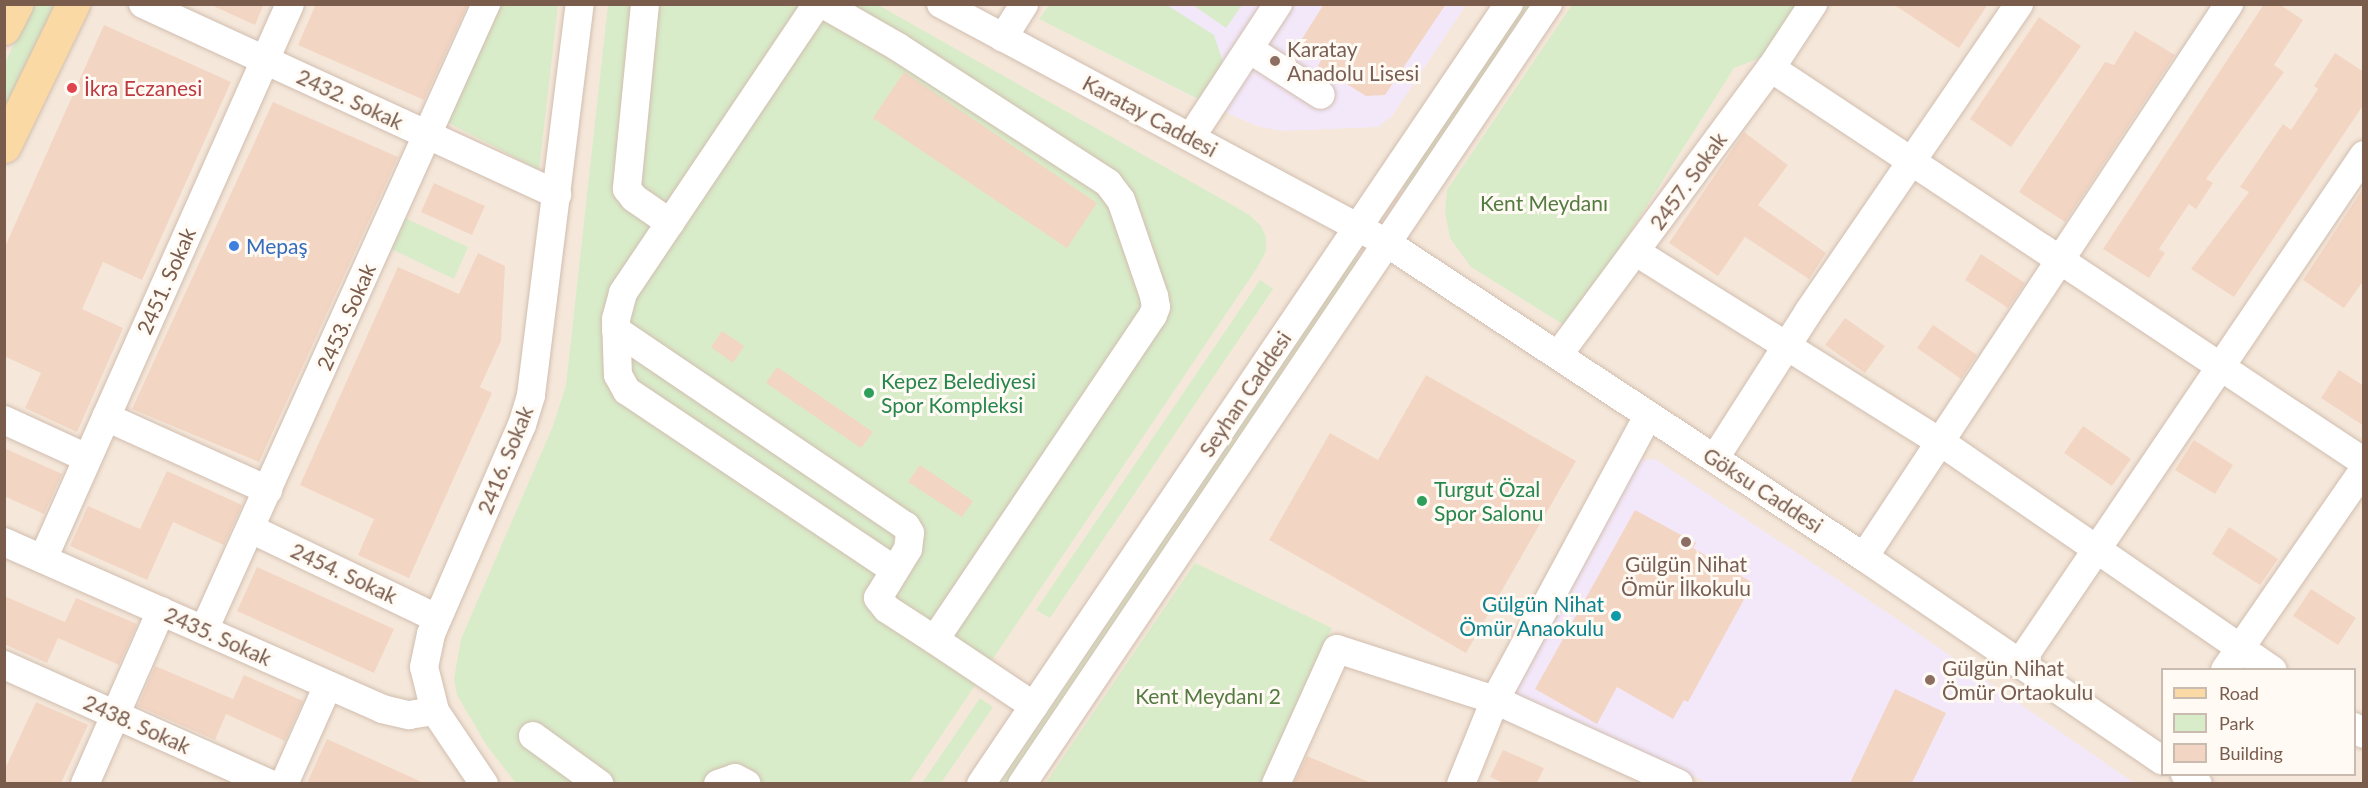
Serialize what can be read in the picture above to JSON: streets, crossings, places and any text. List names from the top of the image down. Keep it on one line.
{"streets":{"street":["2432. Sokak","Karatay Caddesi","2457. Sokak","2451. Sokak","2453. Sokak","Seyhan Caddesi","2416. Sokak","Göksu Caddesi","2454. Sokak","2435. Sokak","2438. Sokak"]},"crossings":[["2432. Sokak","2451. Sokak"],["2432. Sokak","2453. Sokak"],["2432. Sokak","2416. Sokak"],["Karatay Caddesi","Seyhan Caddesi"],["Karatay Caddesi","Göksu Caddesi"],["2457. Sokak","Göksu Caddesi"],["2451. Sokak","2435. Sokak"],["2453. Sokak","2454. Sokak"],["2453. Sokak","2435. Sokak"],["Seyhan Caddesi","Göksu Caddesi"],["2416. Sokak","2454. Sokak"],["2416. Sokak","2435. Sokak"]],"parks":["Kent Meydanı","Kent Meydanı 2"],"places":["Karatay Anadolu Lisesi","İkra Eczanesi","Mepaş","Kepez Belediyesi Spor Kompleksi","Turgut Özal Spor Salonu","Gülgün Nihat Ömür İlkokulu","Gülgün Nihat Ömür Anaokulu","Gülgün Nihat Ömür Ortaokulu"],"legend":["Road","Park","Building"]}
